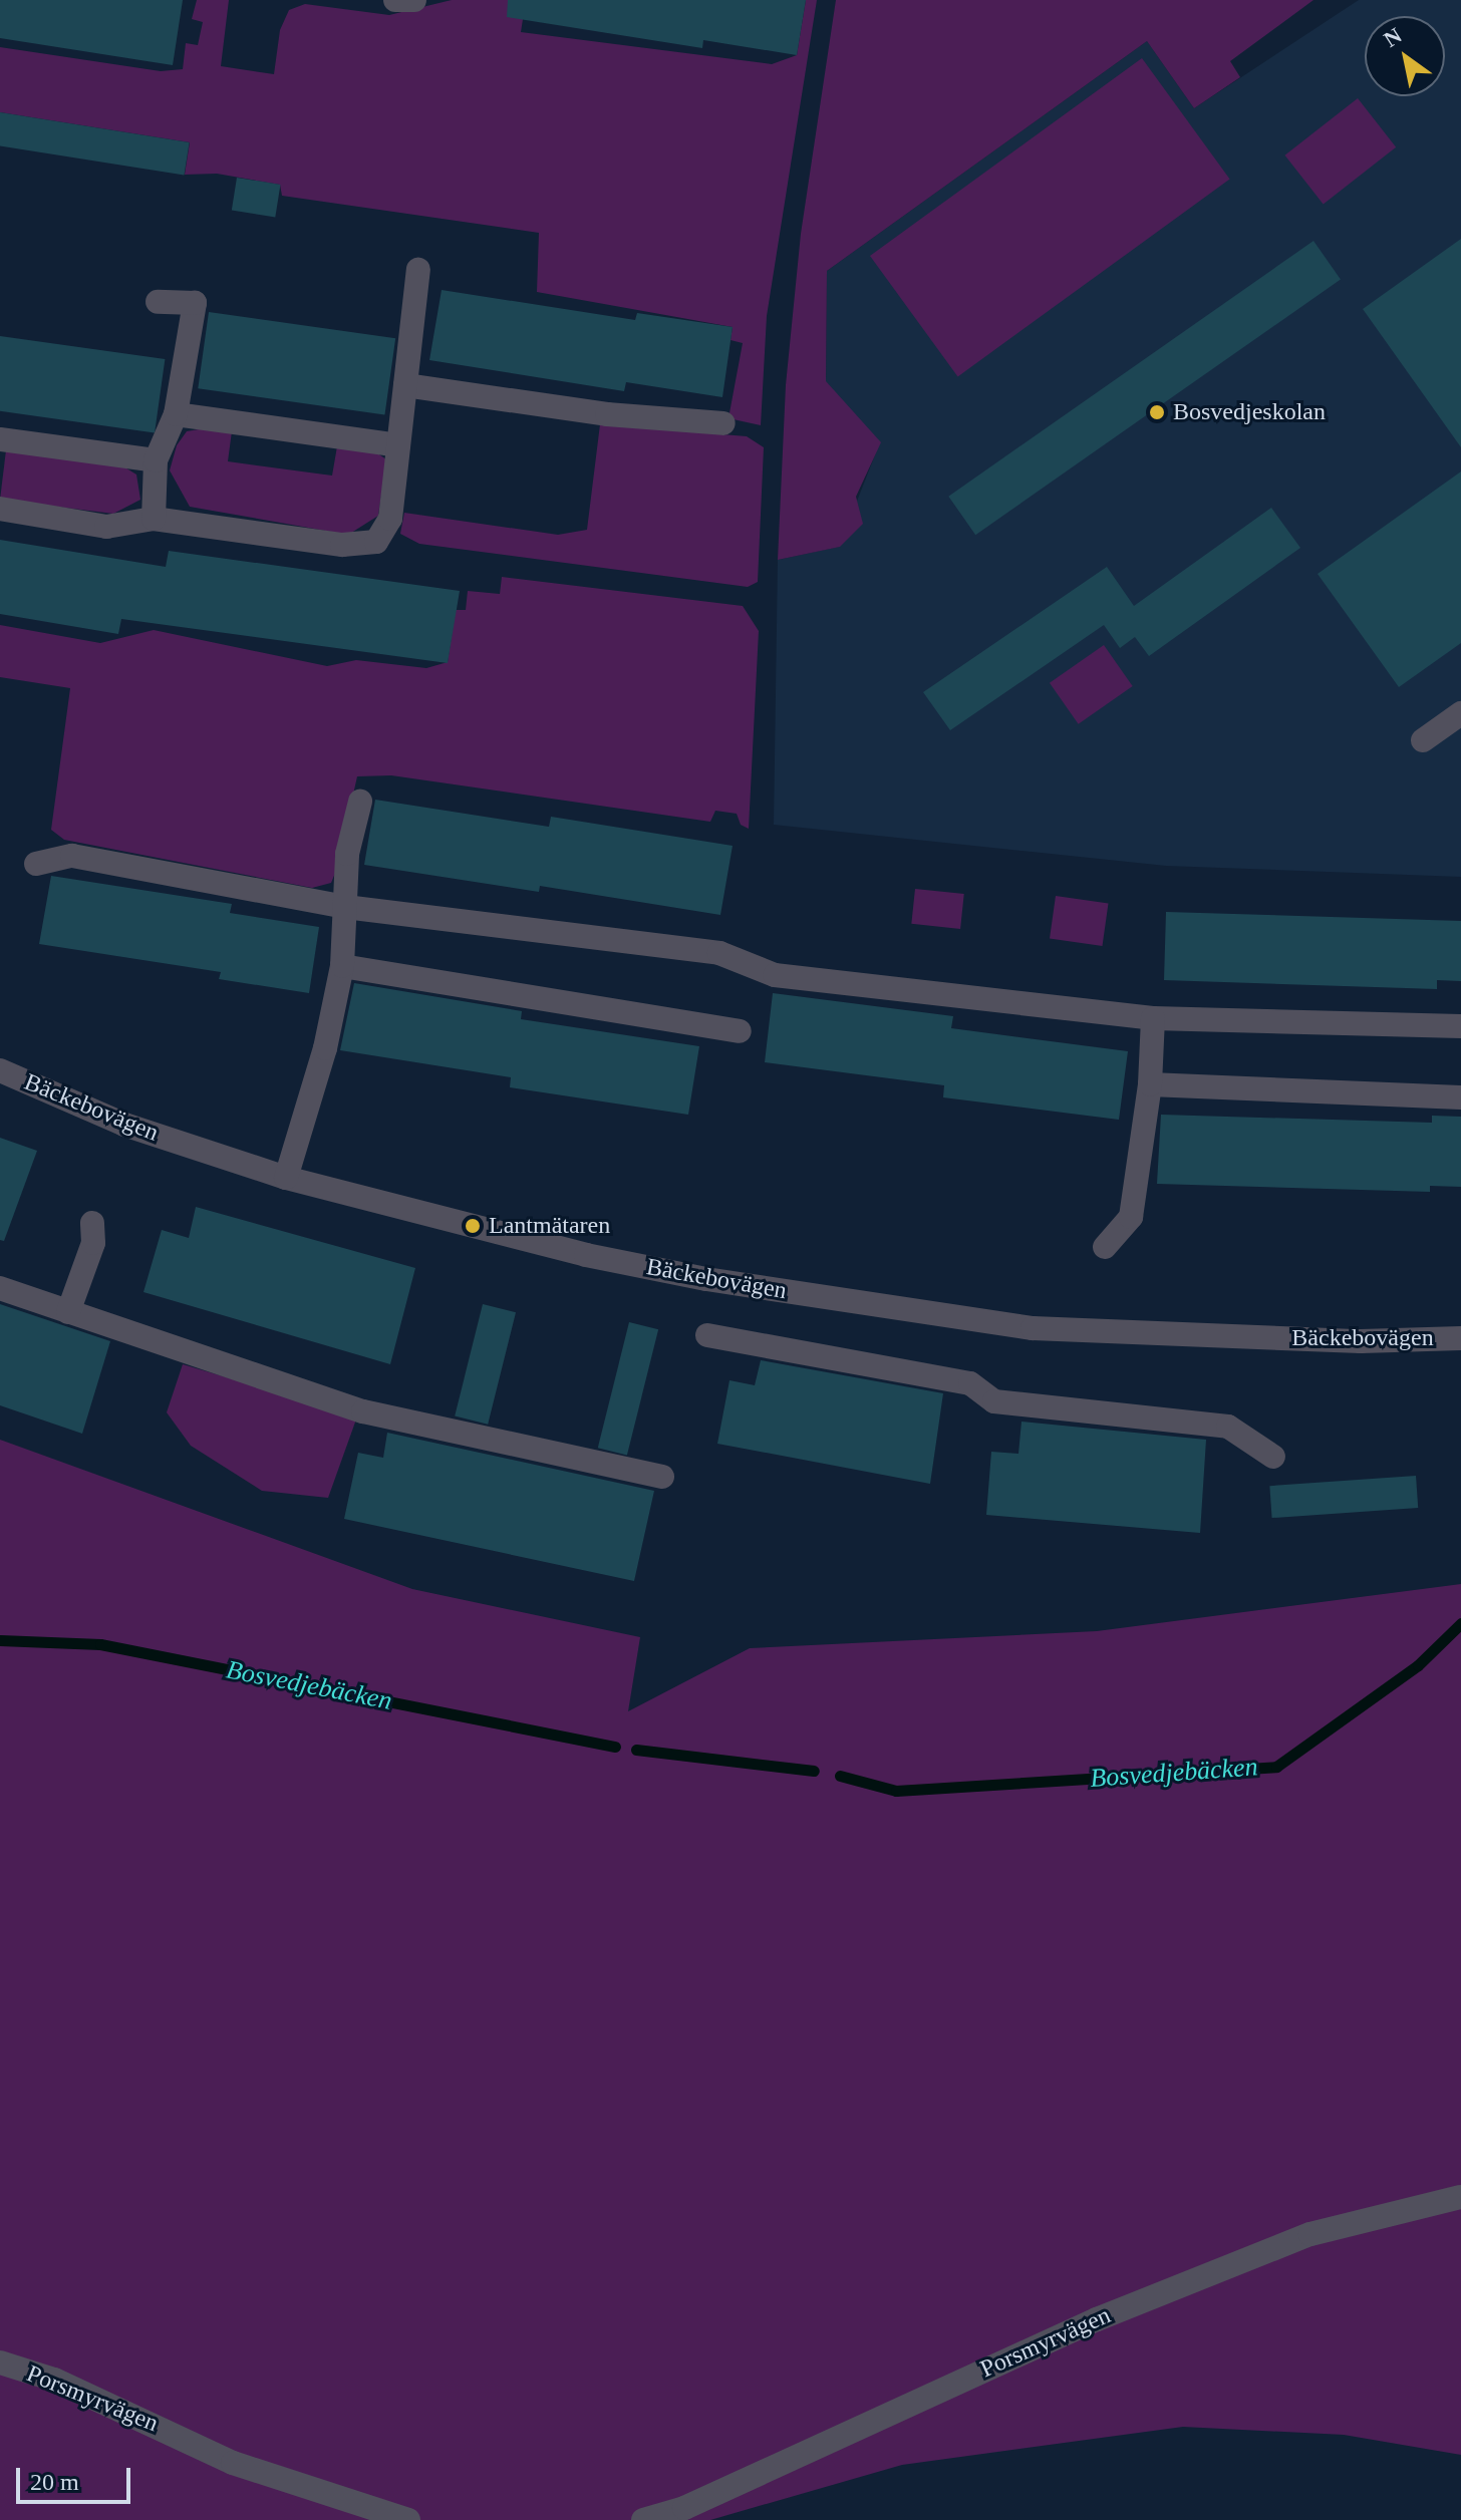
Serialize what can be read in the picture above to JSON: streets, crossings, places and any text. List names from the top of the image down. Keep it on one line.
{"streets":{"street":["Bäckebovägen","Porsmyrvägen"]},"water":["Bosvedjebäcken"],"places":["Bosvedjeskolan","Lantmätaren"],"scale_bar":"20 m","north":"top left"}
